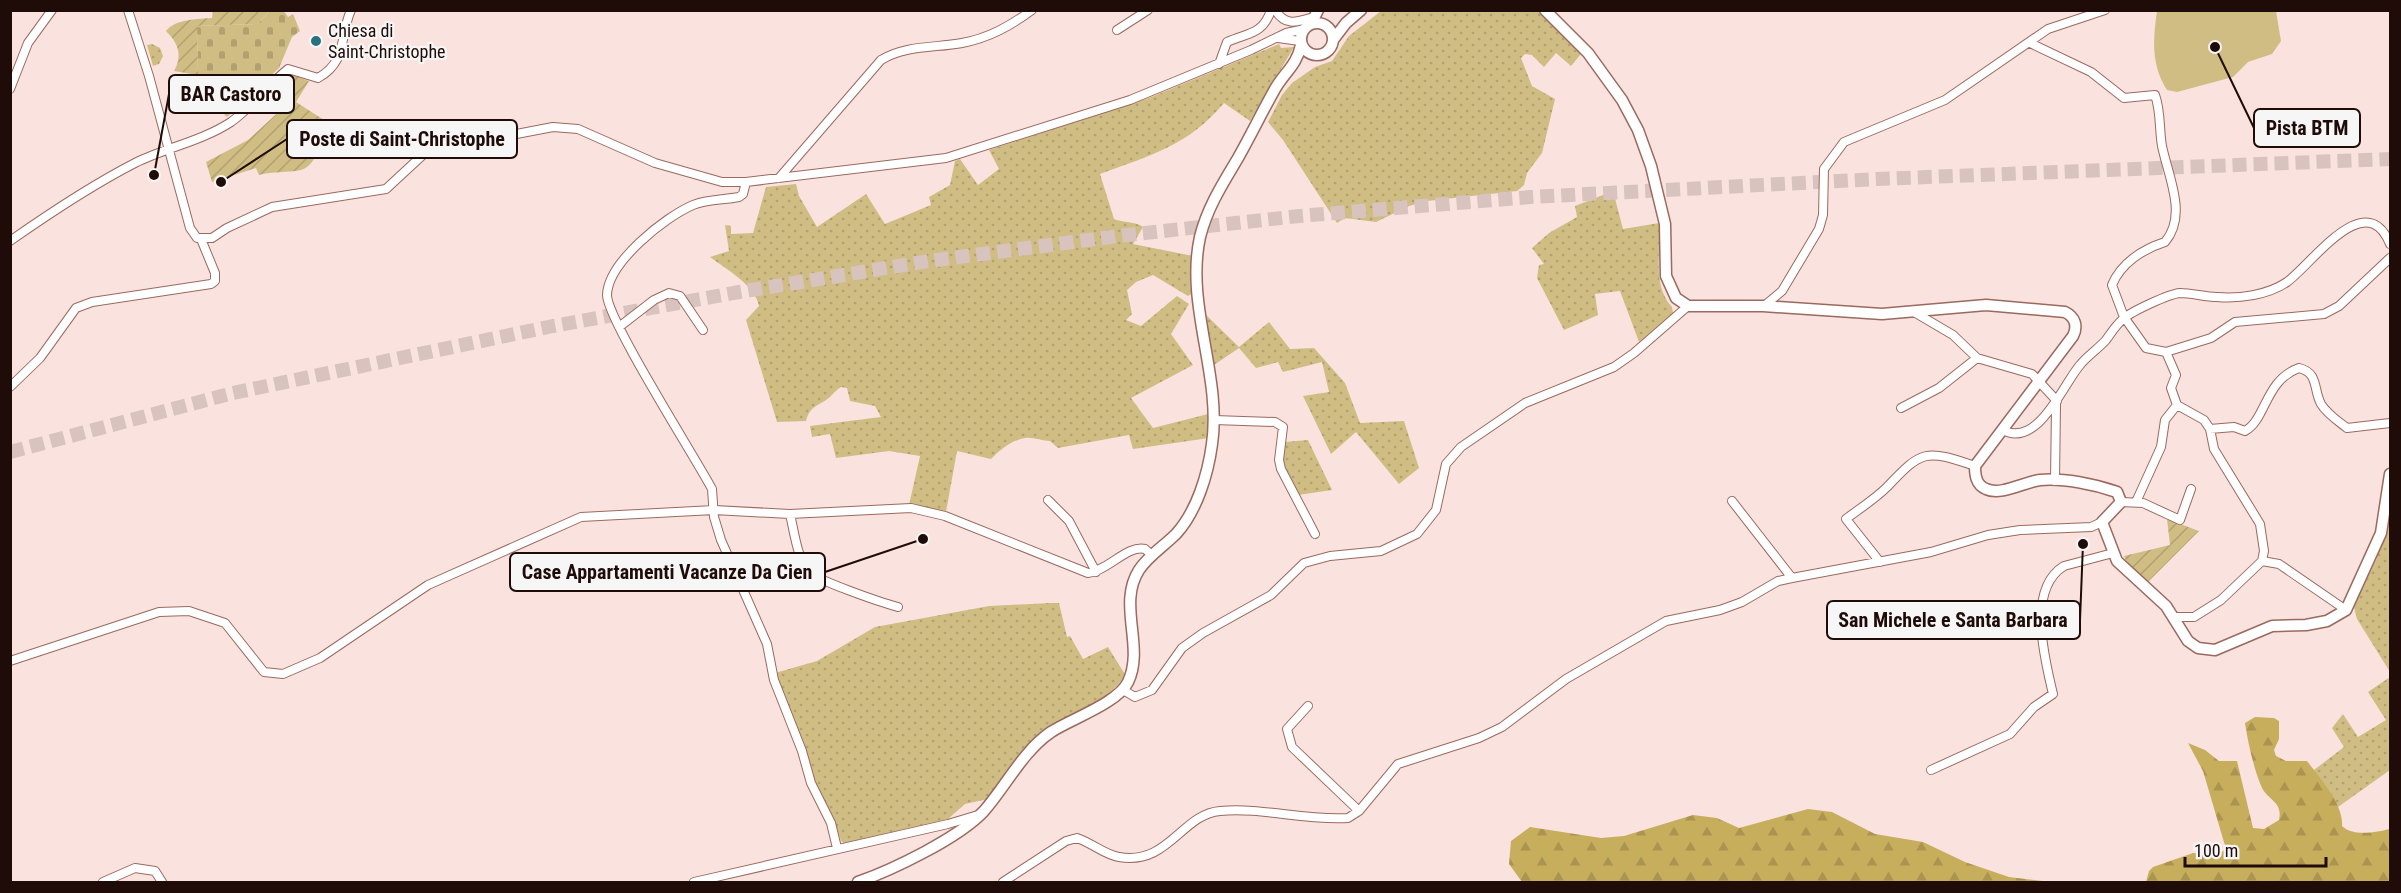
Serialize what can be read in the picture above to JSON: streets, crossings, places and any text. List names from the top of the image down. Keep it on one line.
{"places":["Chiesa di Saint-Christophe","Pista BTM","BAR Castoro","Poste di Saint-Christophe","Case Appartamenti Vacanze Da Cien","San Michele e Santa Barbara"],"scale_bar":"100 m"}
